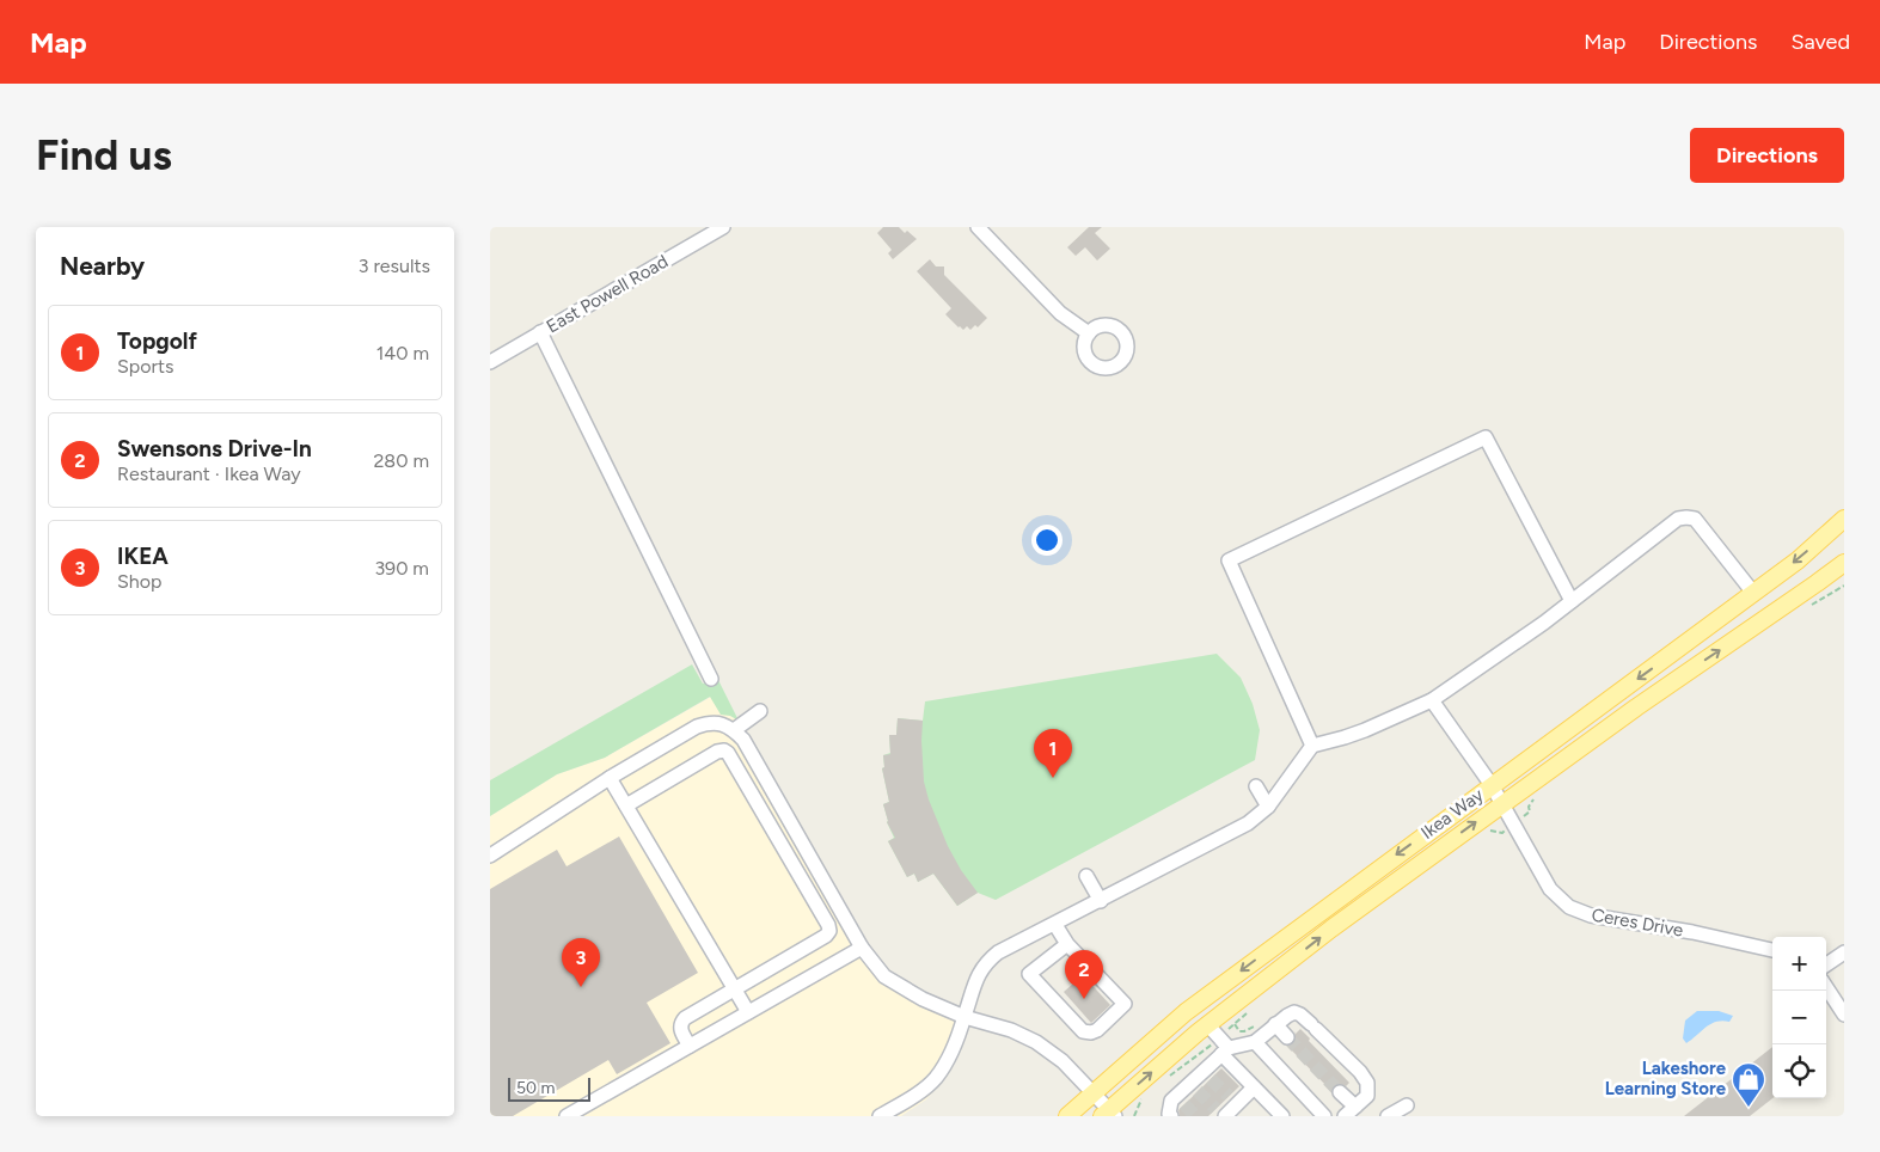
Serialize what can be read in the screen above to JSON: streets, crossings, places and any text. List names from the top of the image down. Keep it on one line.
{"streets":{"main road":["Ikea Way"],"street":["East Powell Road","Ceres Drive"]},"crossings":[["Ikea Way","Ceres Drive"]],"places":{"shop":["Lakeshore Learning Store"]},"scale_bar":"50 m","page":{"header":"Map","nav":["Map","Directions","Saved"],"buttons":"Directions","title":"Find us","heading":["Nearby","3 results"],"list":[{"mark":"1","name":"Topgolf","note":"Sports","value":"140 m"},{"mark":"2","name":"Swensons Drive-In","note":"Restaurant · Ikea Way","value":"280 m"},{"mark":"3","name":"IKEA","note":"Shop","value":"390 m"}],"pins":["1","3","2"],"map_buttons":["+","−"],"scale":"50 m"}}
